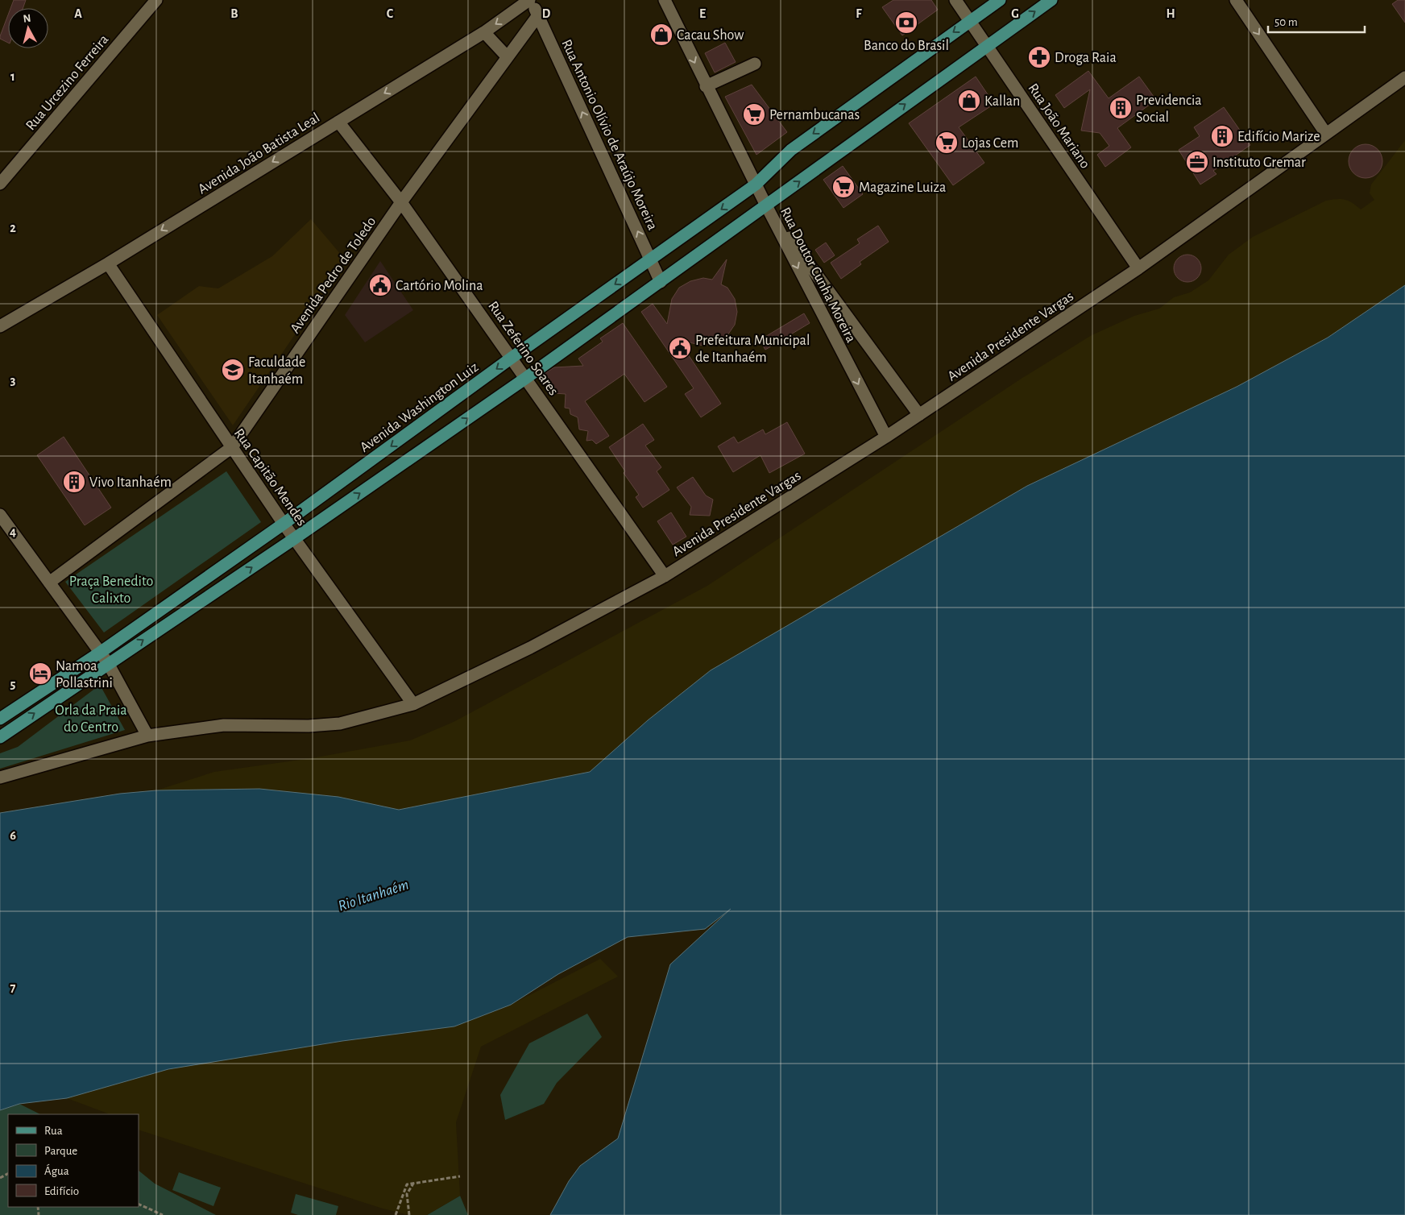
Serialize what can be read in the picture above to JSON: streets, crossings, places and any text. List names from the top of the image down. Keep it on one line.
{"streets":{"main road":["Avenida Washington Luiz"],"street":["Rua Urcezino Ferreira","Rua João Mariano","Rua Antonio Olívio de Araújo Moreira","Avenida João Batista Leal","Avenida Pedro de Toledo","Rua Doutor Cunha Moreira","Avenida Presidente Vargas","Rua Zeferino Soares","Rua Capitão Mendes"]},"crossings":[["Rua João Mariano","Avenida Presidente Vargas"],["Rua João Mariano","Avenida Washington Luiz"],["Rua Antonio Olívio de Araújo Moreira","Avenida João Batista Leal"],["Rua Antonio Olívio de Araújo Moreira","Avenida Pedro de Toledo"],["Rua Antonio Olívio de Araújo Moreira","Avenida Washington Luiz"],["Avenida João Batista Leal","Rua Zeferino Soares"],["Avenida João Batista Leal","Rua Capitão Mendes"],["Avenida Pedro de Toledo","Rua Zeferino Soares"],["Avenida Pedro de Toledo","Rua Capitão Mendes"],["Rua Doutor Cunha Moreira","Avenida Presidente Vargas"],["Avenida Presidente Vargas","Rua Zeferino Soares"],["Avenida Presidente Vargas","Rua Capitão Mendes"],["Rua Zeferino Soares","Avenida Washington Luiz"],["Avenida Washington Luiz","Rua Capitão Mendes"]],"one_way":["Rua Antonio Olívio de Araújo Moreira","Avenida João Batista Leal"],"water":["Rio Itanhaém"],"parks":["Praça Benedito Calixto","Orla da Praia do Centro"],"places":{"bank":["Banco do Brasil"],"shop":["Cacau Show","Kallan"],"pharmacy":["Droga Raia"],"building":["Previdencia Social","Edifício Marize","Vivo Itanhaém"],"supermarket":["Pernambucanas","Lojas Cem","Magazine Luiza"],"office":["Instituto Gremar"],"public building":["Cartório Molina","Prefeitura Municipal de Itanhaém"],"school or university":["Faculdade Itanhaém"],"hotel":["Namoa Pollastrini"]},"legend":["Rua","Parque","Água","Edifício"],"scale_bar":"50 m","north":"top","grid":{"columns":["A","B","C","D","E","F","G","H"],"rows":["1","2","3","4","5","6","7"]}}
